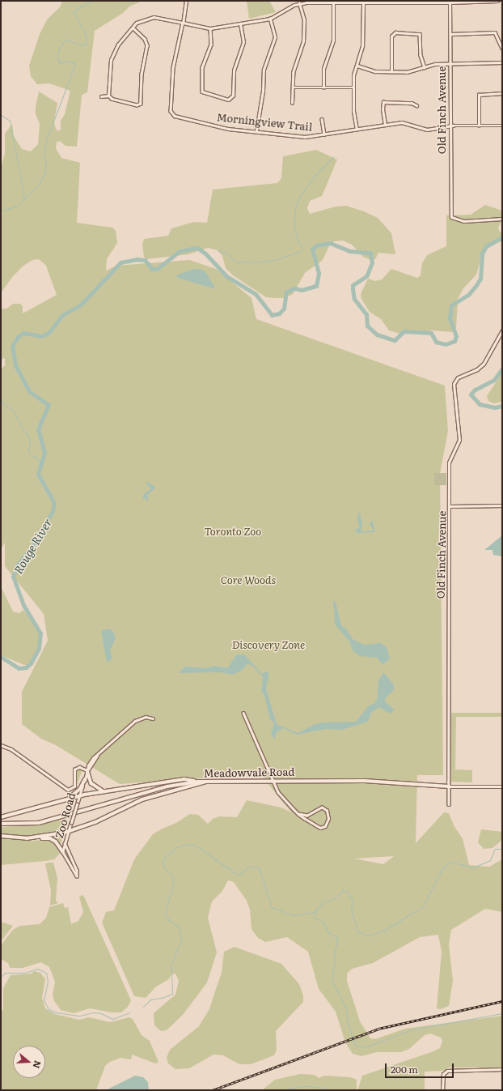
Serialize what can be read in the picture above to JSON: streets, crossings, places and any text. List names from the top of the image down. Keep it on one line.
{"streets":{"main road":["Meadowvale Road"],"street":["Old Finch Avenue","Morningview Trail","Zoo Road"]},"crossings":[["Old Finch Avenue","Morningview Trail"],["Old Finch Avenue","Meadowvale Road"]],"water":["Rouge River"],"parks":["Toronto Zoo","Core Woods","Discovery Zone"],"scale_bar":"200 m","north":"right"}
